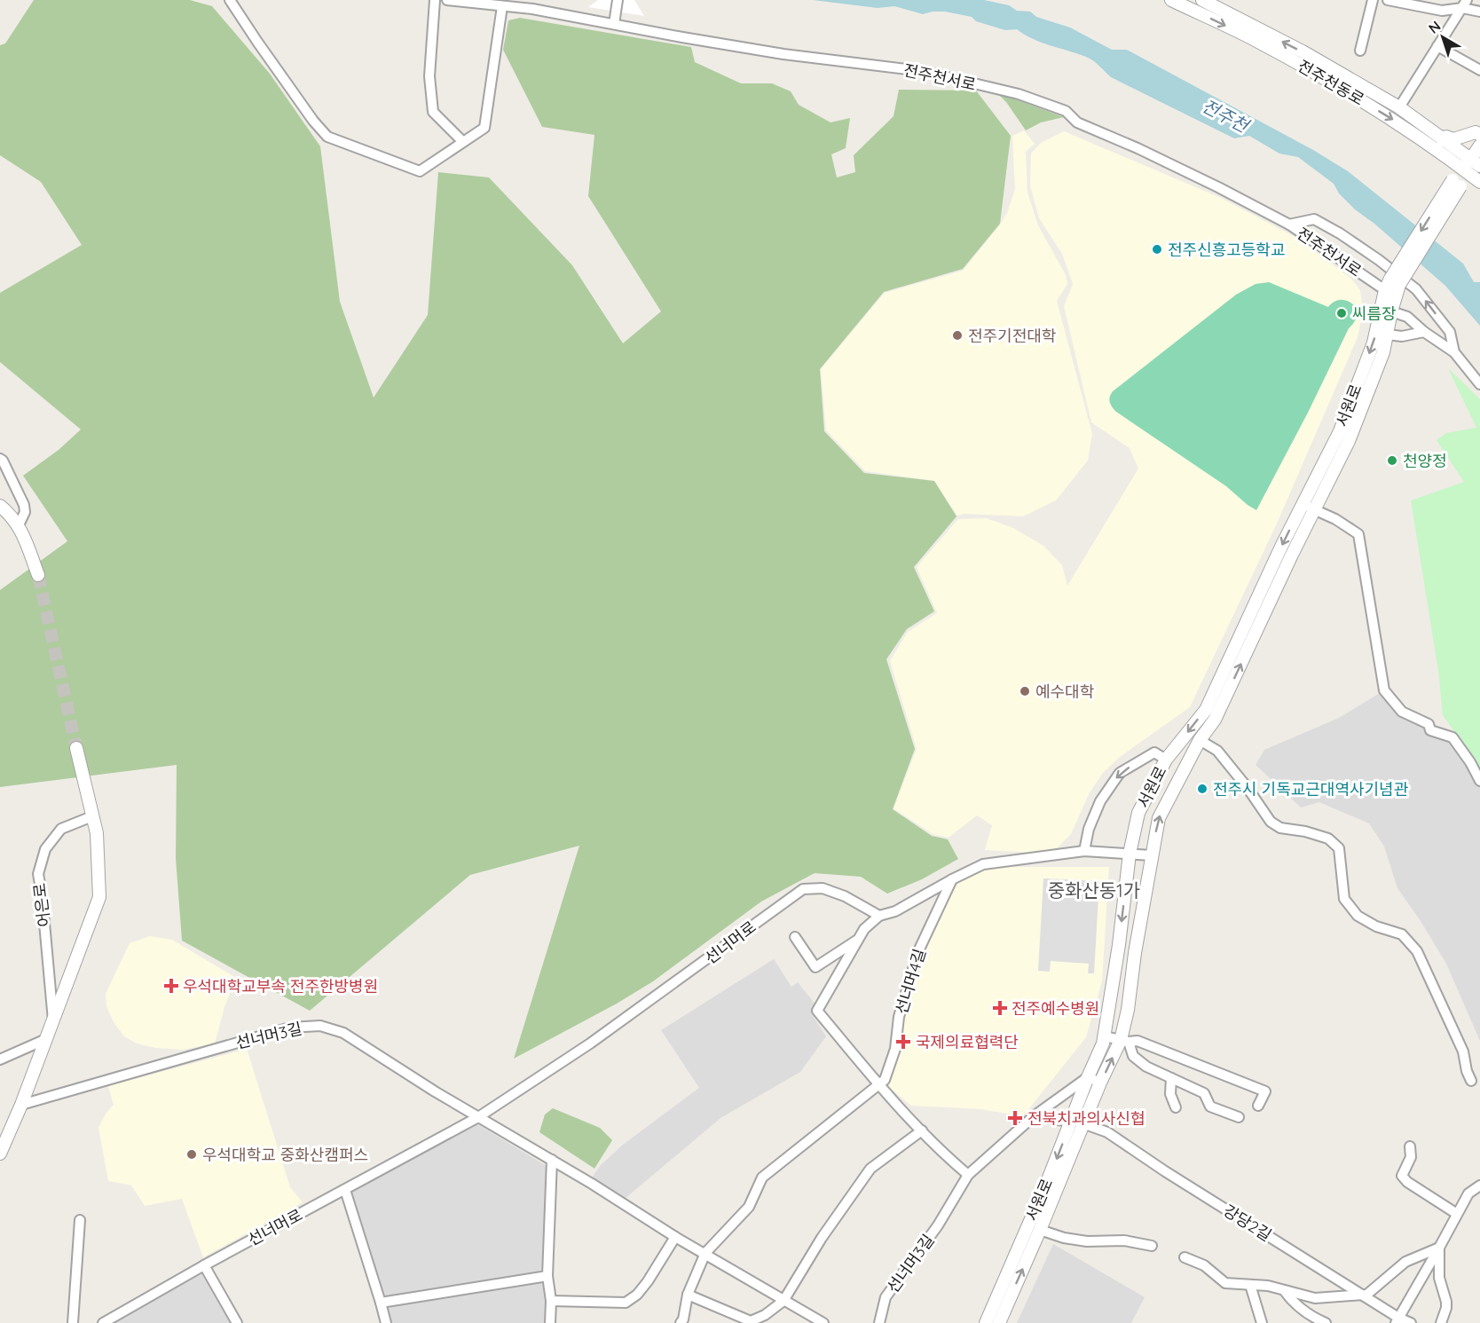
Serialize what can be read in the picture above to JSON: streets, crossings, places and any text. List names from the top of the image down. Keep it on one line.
{"streets":{"street":["전주천서로","전주천동로","서원로","어은로","선너머로","선너머4길","선너머3길","강당2길"]},"crossings":[["전주천서로","서원로"],["서원로","강당2길"],["어은로","선너머3길"],["선너머로","선너머3길"],["선너머4길","선너머3길"]],"districts":["중화산동1가"],"water":["전주천"],"places":{"other":["전주신흥고등학교","씨름장","전주기전대학","천양정","예수대학","전주시 기독교근대역사기념관","우석대학교 중화산캠퍼스"],"health":["우석대학교부속 전주한방병원","전주예수병원","국제의료협력단","전북치과의사신협"]},"north":"top left"}
